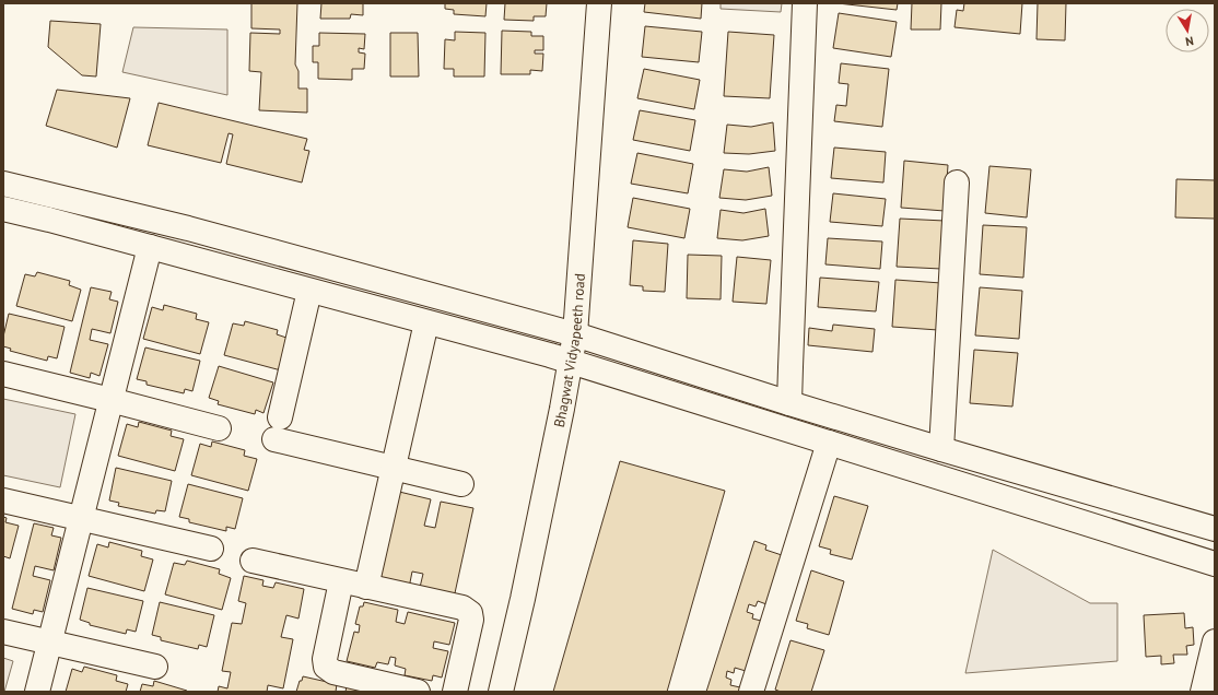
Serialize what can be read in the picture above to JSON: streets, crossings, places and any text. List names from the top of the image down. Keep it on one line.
{"streets":{"street":["Bhagwat Vidyapeeth road"]},"north":"bottom"}
